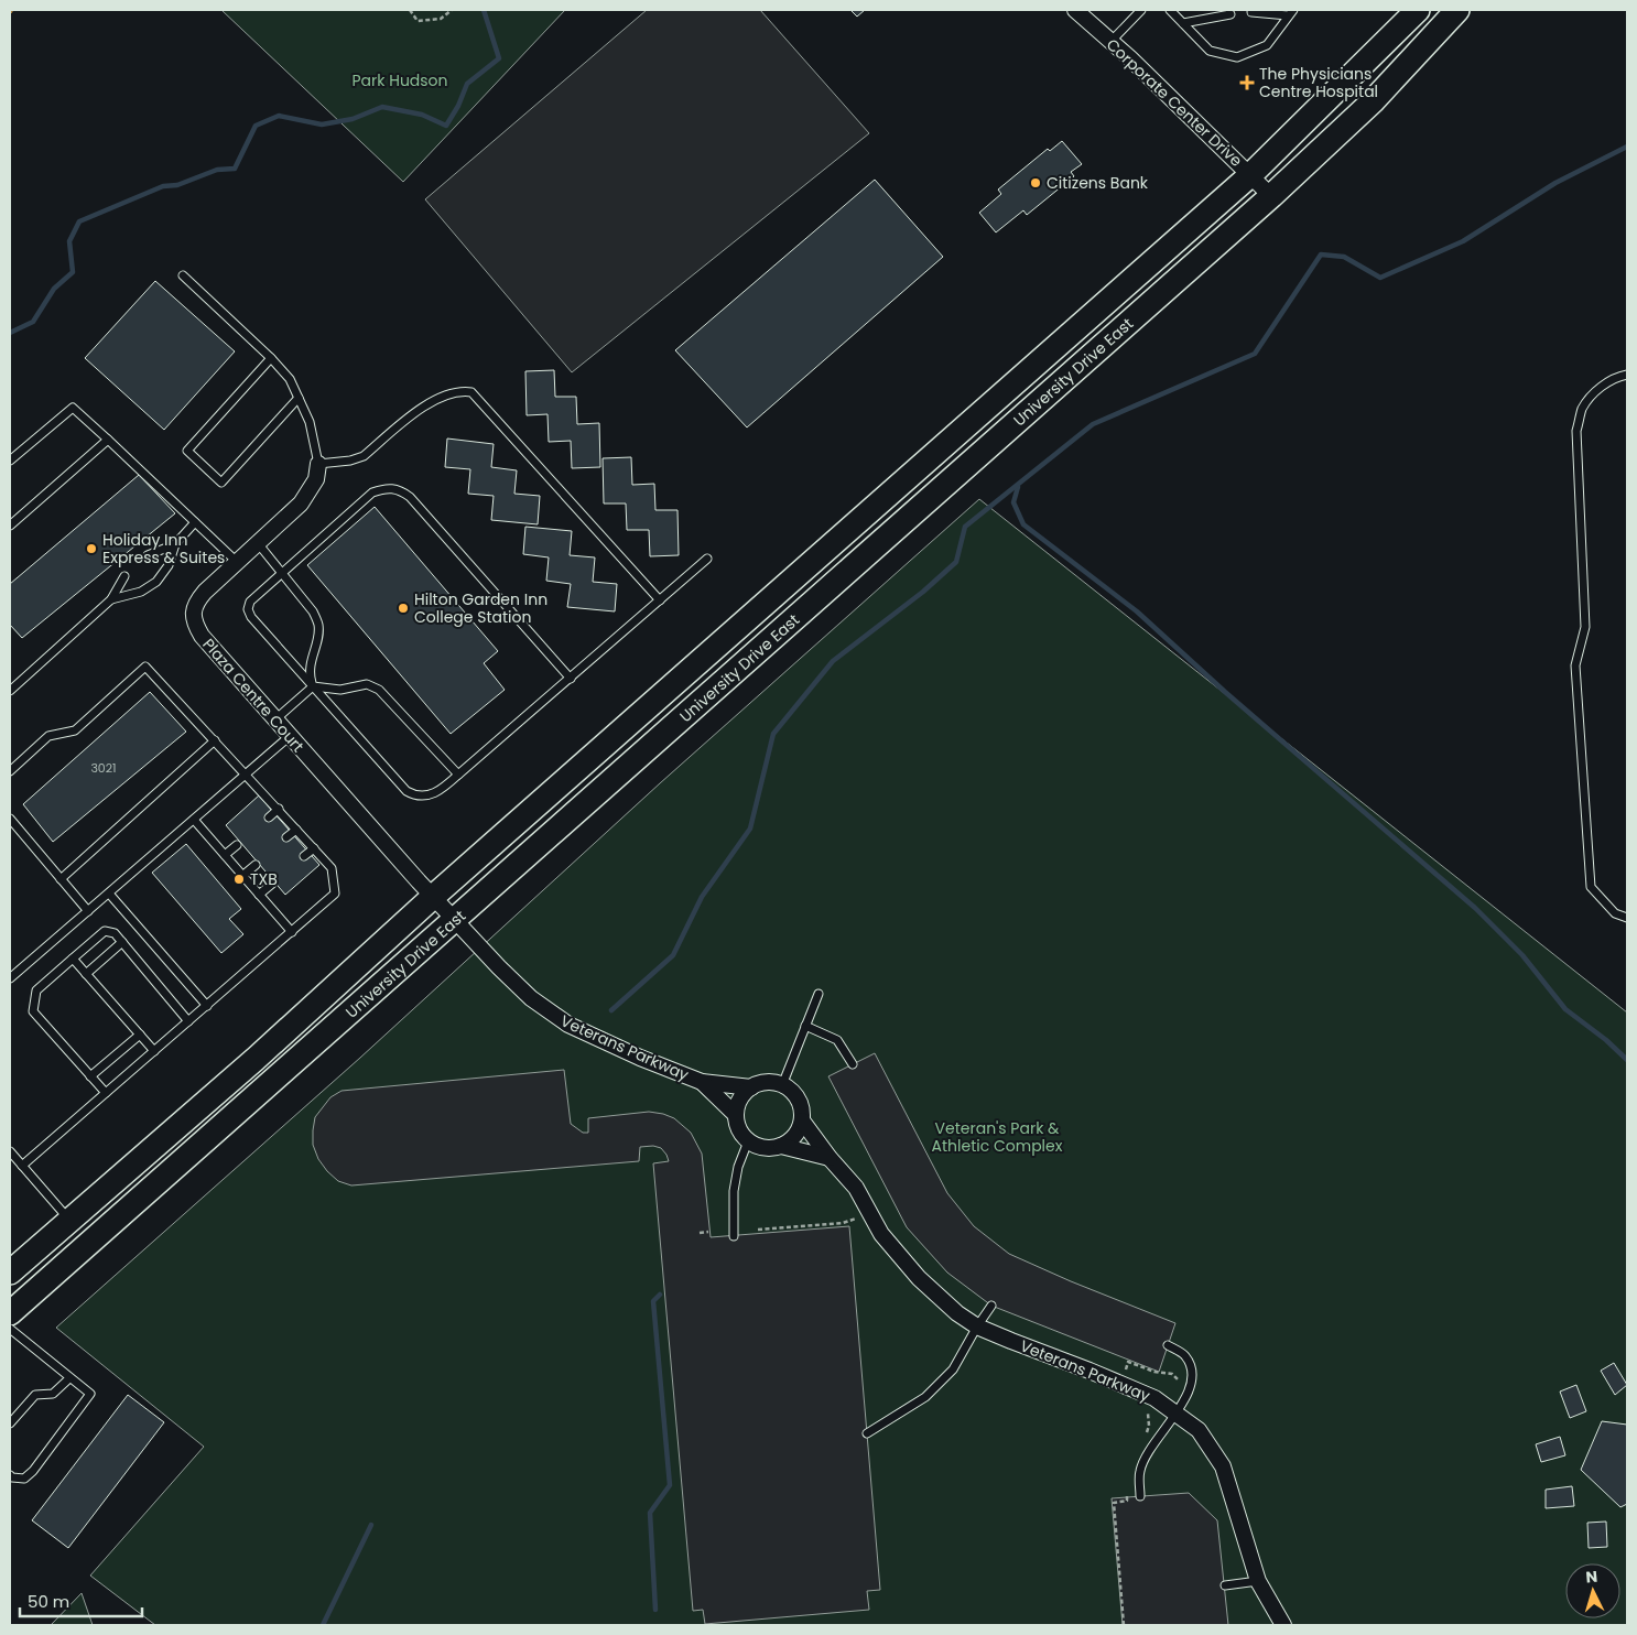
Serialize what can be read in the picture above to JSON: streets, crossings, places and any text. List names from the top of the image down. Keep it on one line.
{"streets":{"main road":["University Drive East"],"street":["Corporate Center Drive","Plaza Centre Court","Veterans Parkway"]},"crossings":[["Corporate Center Drive","University Drive East"],["University Drive East","Plaza Centre Court"],["University Drive East","Veterans Parkway"],["Plaza Centre Court","Veterans Parkway"]],"parks":["Park Hudson","Veteran's Park & Athletic Complex"],"places":{"health":["The Physicians Centre Hospital"],"other":["Citizens Bank","Holiday Inn Express & Suites","Hilton Garden Inn College Station","TXB"]},"house_numbers":["3021"],"scale_bar":"50 m","north":"top"}
